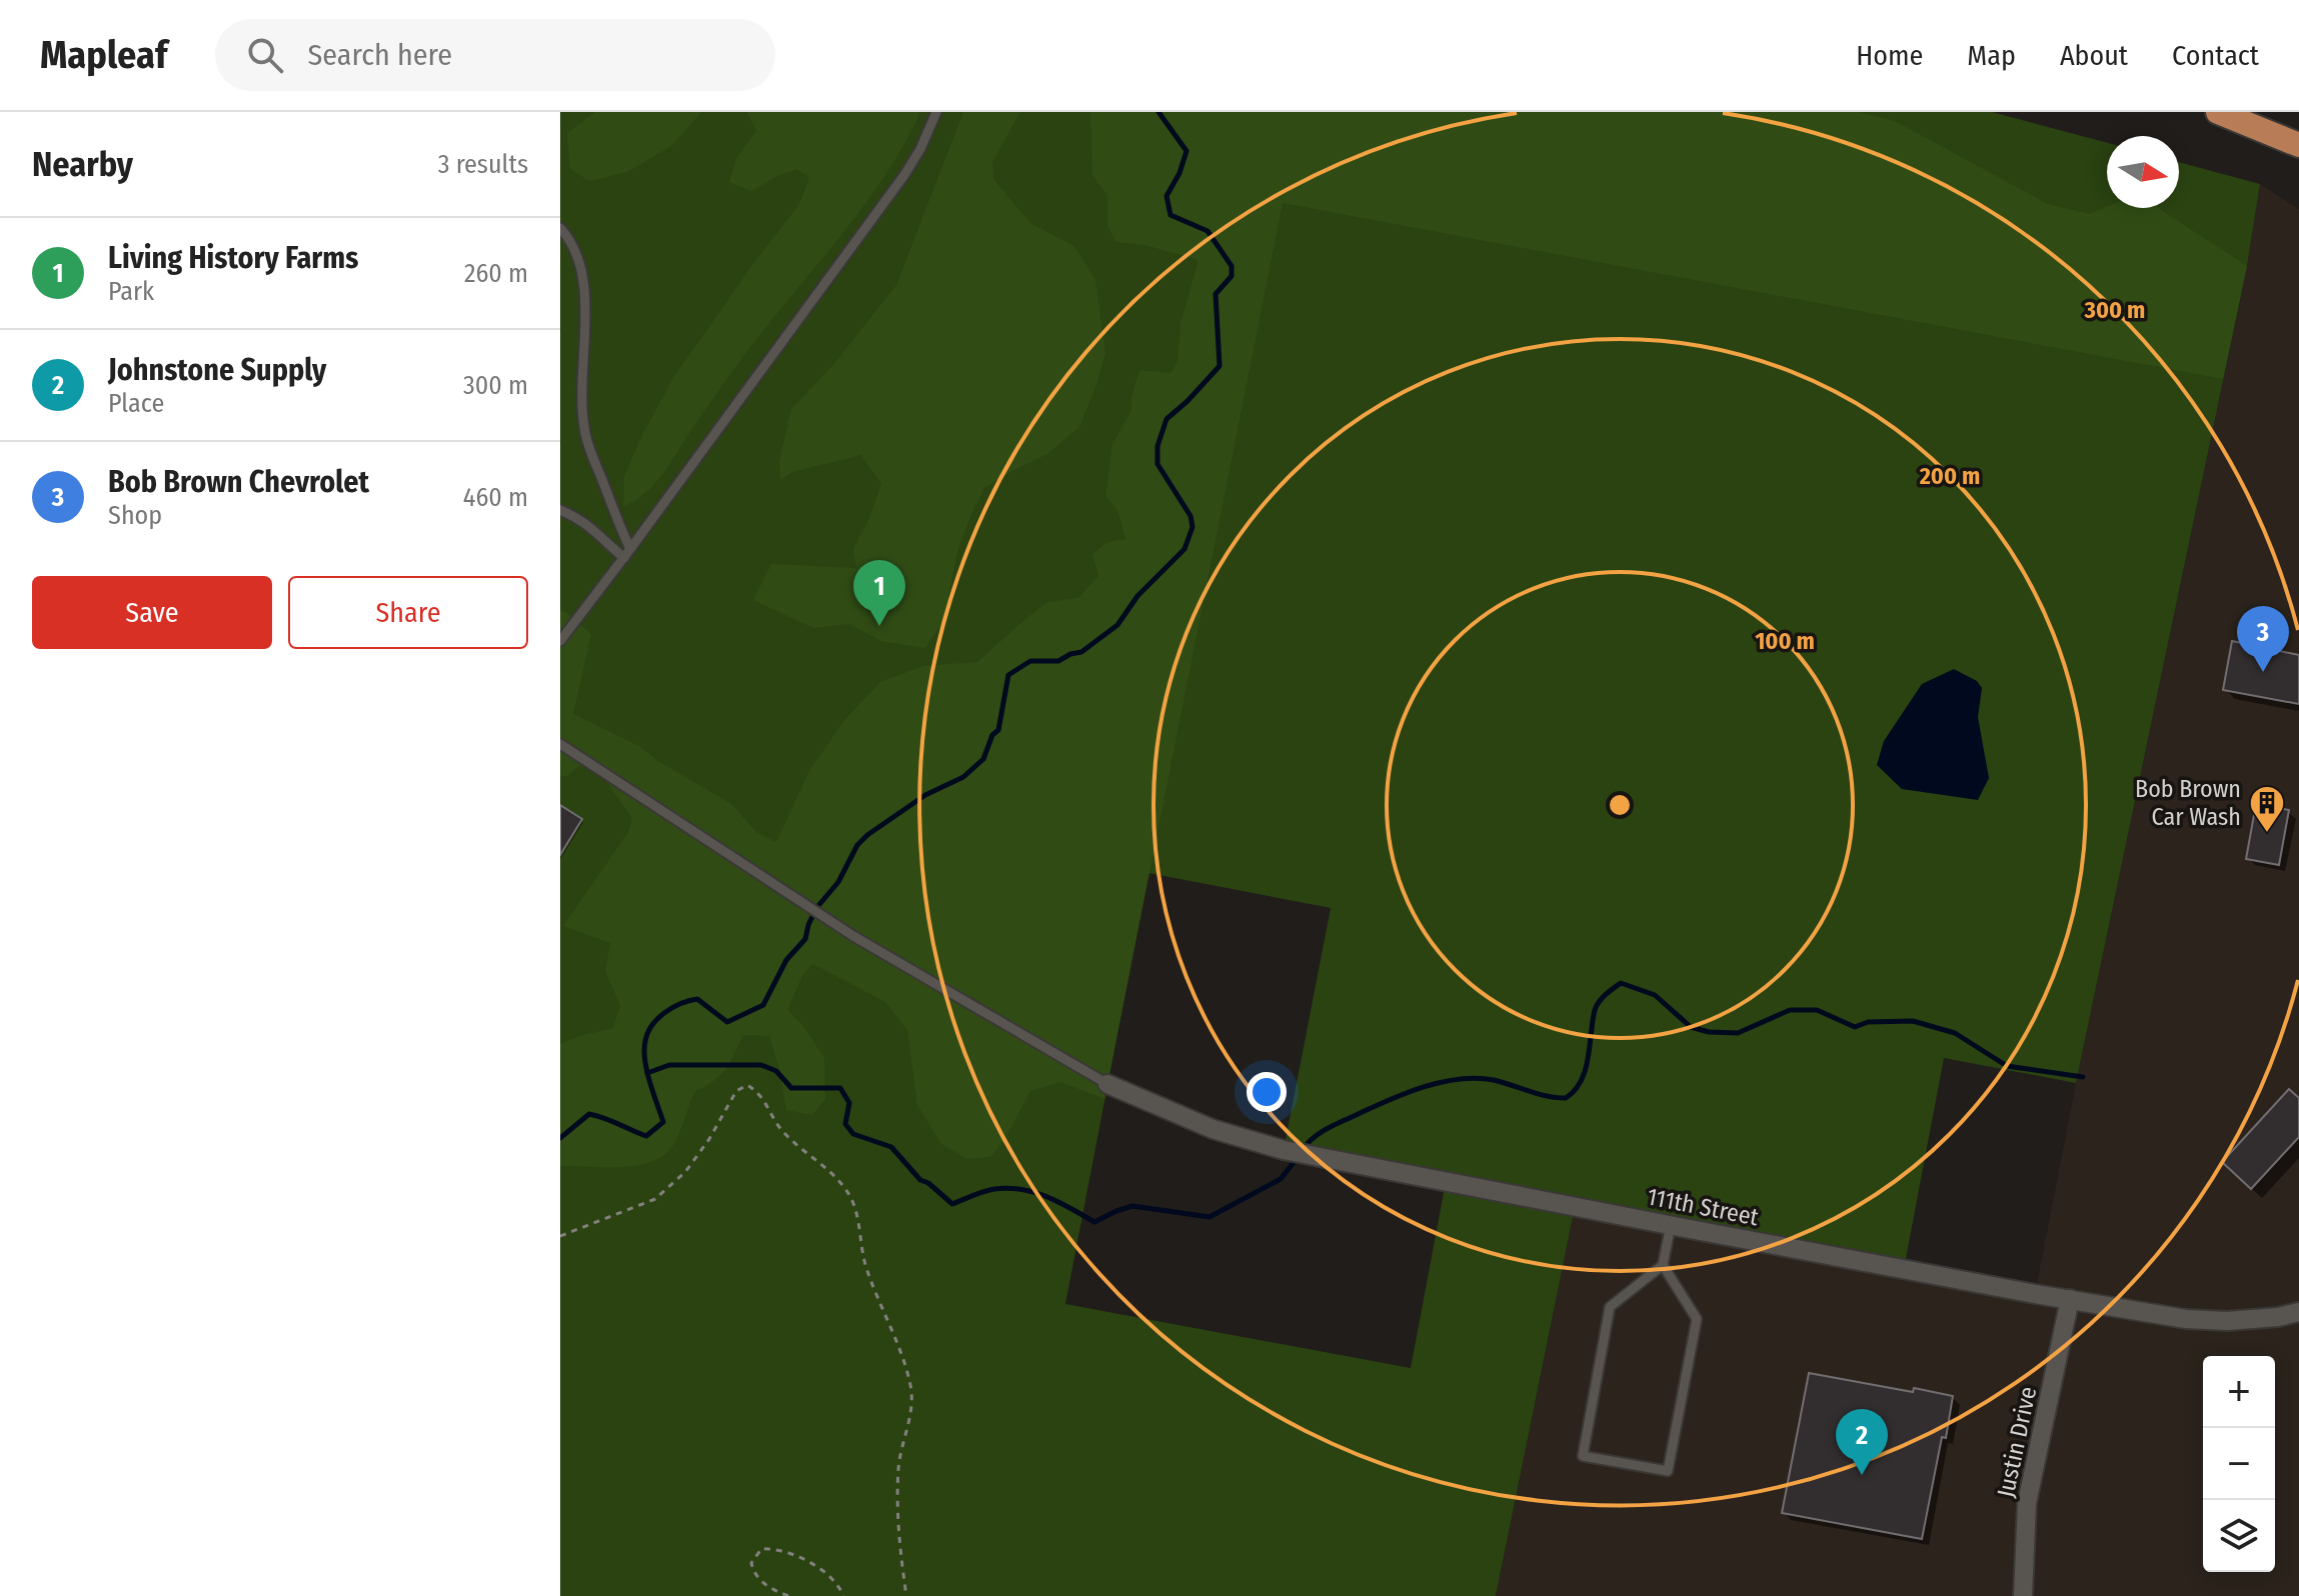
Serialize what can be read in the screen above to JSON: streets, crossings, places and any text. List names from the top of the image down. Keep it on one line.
{"streets":{"street":["111th Street","Justin Drive"]},"crossings":[["111th Street","Justin Drive"]],"places":{"building":["Bob Brown Car Wash"]},"north":"right","page":{"header":"Mapleaf","search":"Search here","nav":["Home","Map","About","Contact"],"heading":["Nearby","3 results"],"list":[{"mark":"1","name":"Living History Farms","note":"Park","value":"260 m"},{"mark":"2","name":"Johnstone Supply","note":"Place","value":"300 m"},{"mark":"3","name":"Bob Brown Chevrolet","note":"Shop","value":"460 m"}],"buttons":["Save","Share"],"pins":["1","3","2"],"map_buttons":["+","−"]},"rings":["300 m","200 m","100 m"]}
